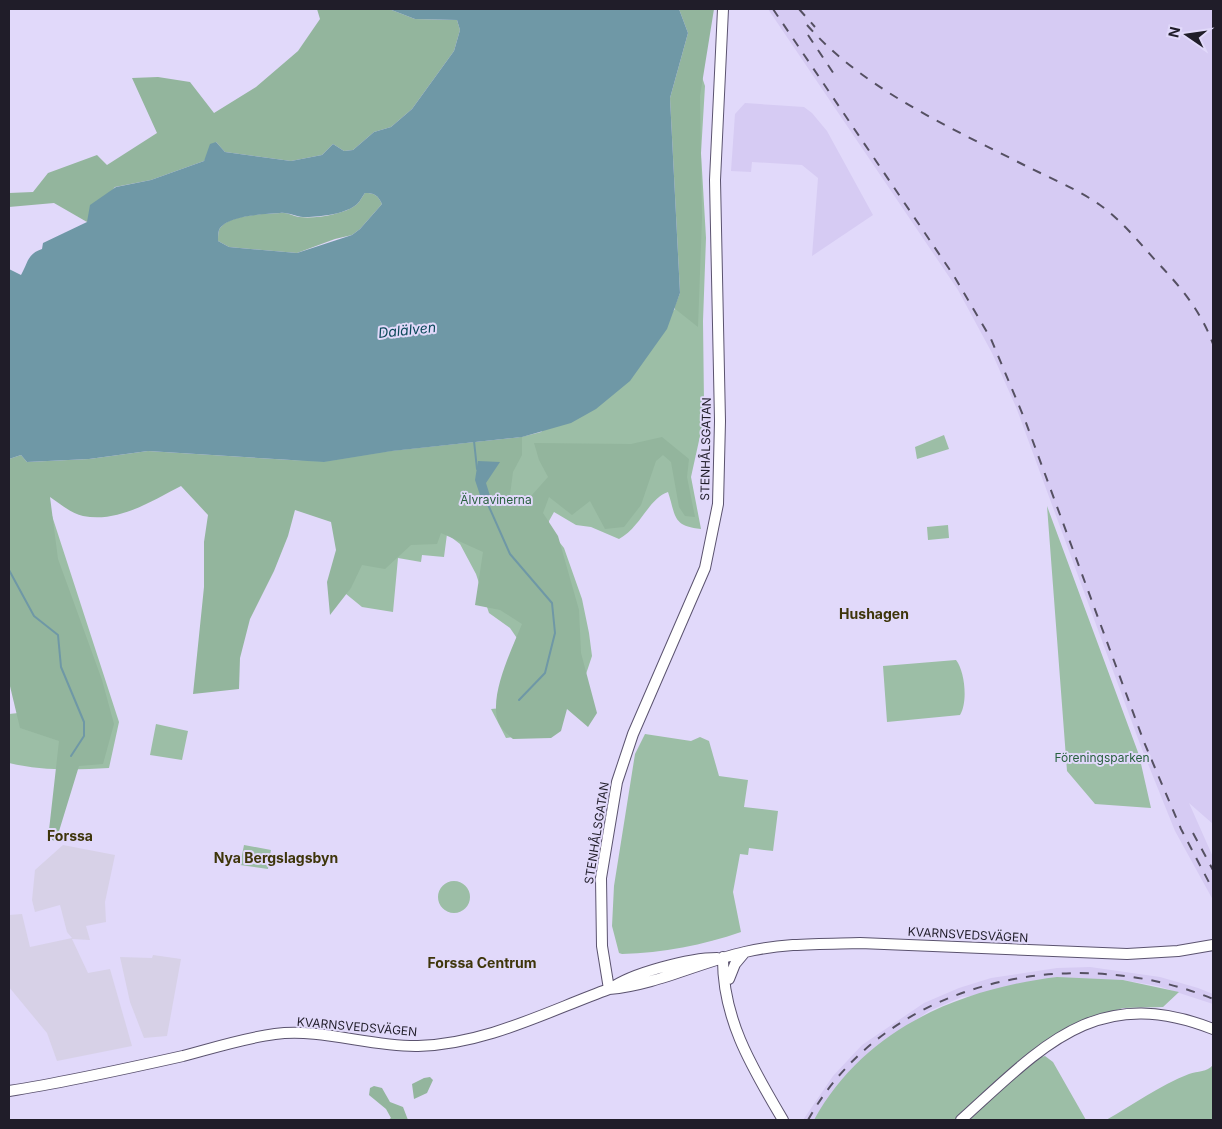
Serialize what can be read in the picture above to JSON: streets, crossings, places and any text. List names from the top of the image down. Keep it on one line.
{"streets":{"street":["STENHÅLSGATAN","KVARNSVEDSVÄGEN"]},"crossings":[["STENHÅLSGATAN","KVARNSVEDSVÄGEN"]],"districts":["Hushagen","Forssa","Nya Bergslagsbyn","Forssa Centrum"],"water":["Dalälven"],"parks":["Älvravinerna","Föreningsparken"],"north":"left"}
